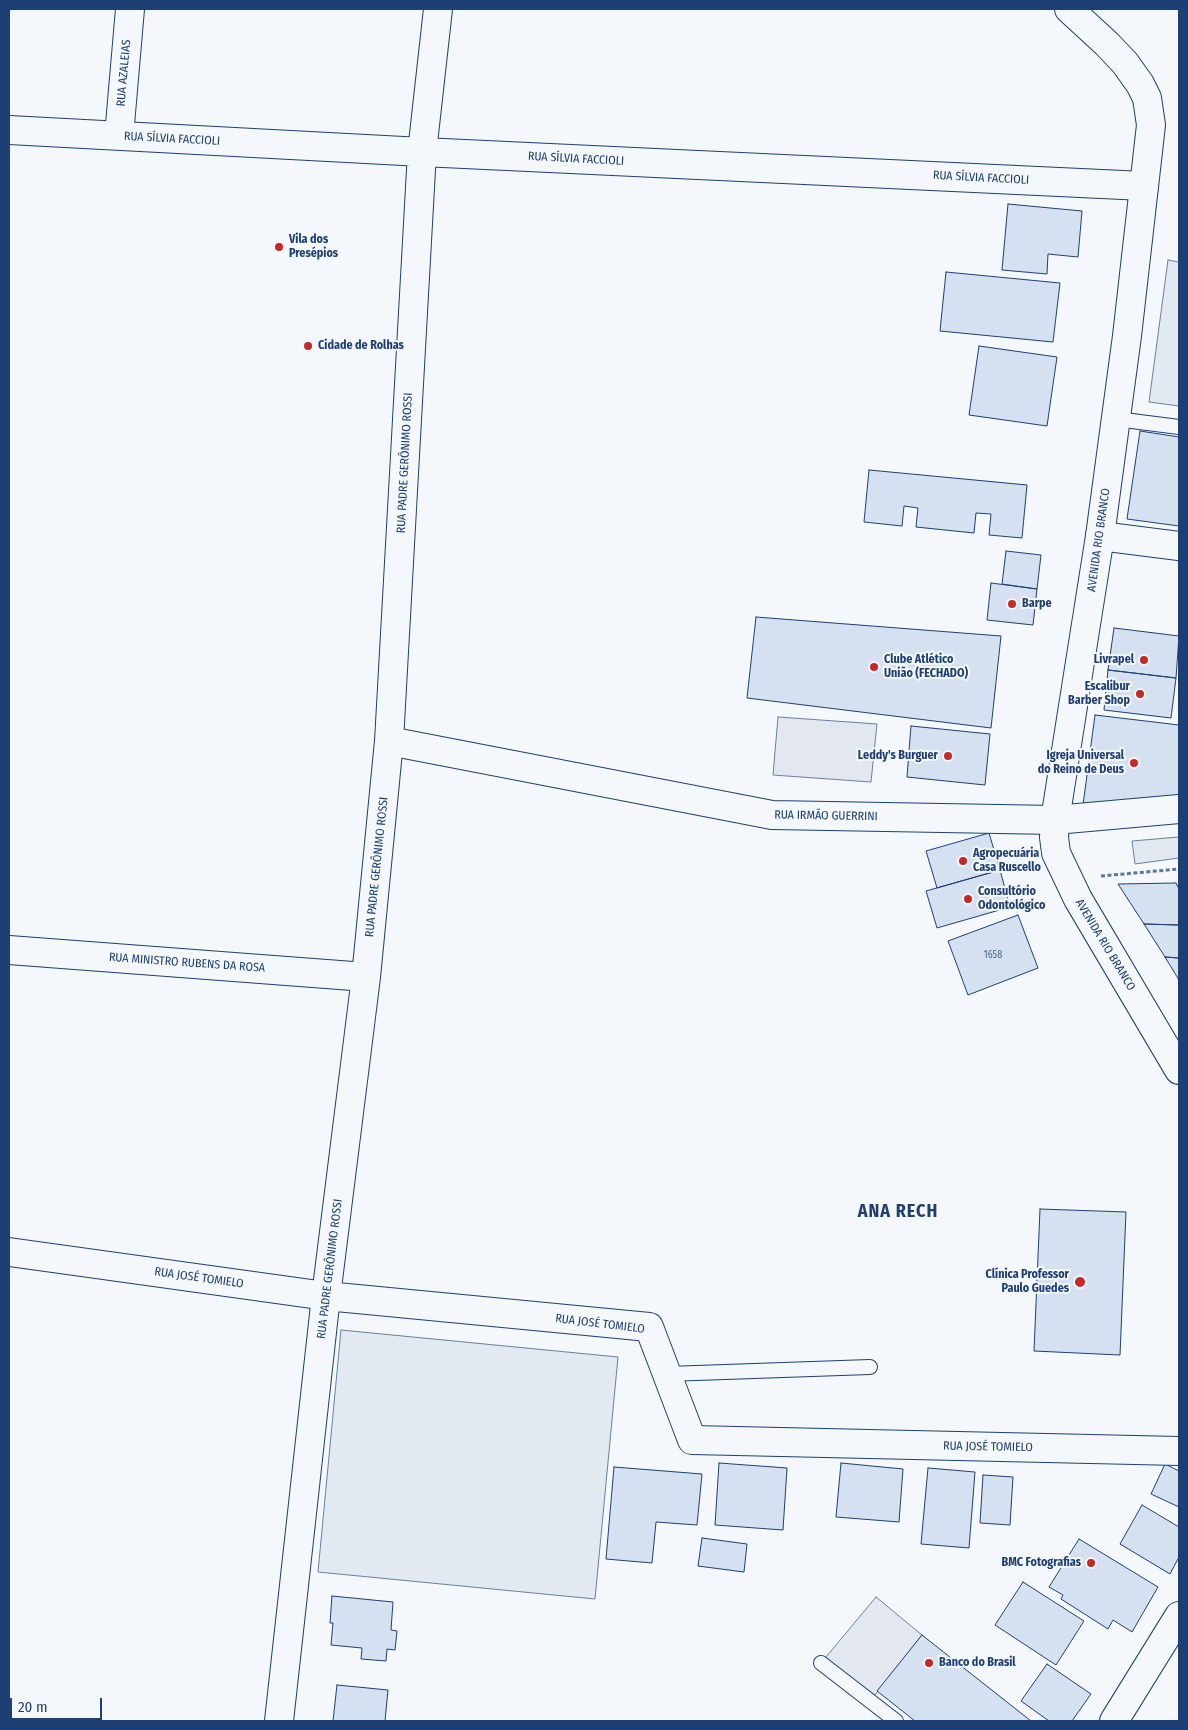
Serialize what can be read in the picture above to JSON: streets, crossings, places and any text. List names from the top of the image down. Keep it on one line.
{"streets":{"street":["RUA AZALEIAS","RUA SÍLVIA FACCIOLI","RUA PADRE GERÔNIMO ROSSI","AVENIDA RIO BRANCO","RUA IRMÃO GUERRINI","RUA MINISTRO RUBENS DA ROSA","RUA JOSÉ TOMIELO"]},"crossings":[["RUA AZALEIAS","RUA SÍLVIA FACCIOLI"],["RUA SÍLVIA FACCIOLI","RUA PADRE GERÔNIMO ROSSI"],["RUA SÍLVIA FACCIOLI","AVENIDA RIO BRANCO"],["RUA PADRE GERÔNIMO ROSSI","RUA IRMÃO GUERRINI"],["RUA PADRE GERÔNIMO ROSSI","RUA MINISTRO RUBENS DA ROSA"],["RUA PADRE GERÔNIMO ROSSI","RUA JOSÉ TOMIELO"],["AVENIDA RIO BRANCO","RUA IRMÃO GUERRINI"]],"districts":["ANA RECH"],"places":["Vila dos Presépios","Cidade de Rolhas","Barpe","Livrapel","Clube Atlético União (FECHADO)","Escalibur Barber Shop","Leddy's Burguer","Igreja Universal do Reino de Deus","Agropecuária Casa Ruscello","Consultório Odontológico","Clínica Professor Paulo Guedes","BMC Fotografias","Banco do Brasil"],"house_numbers":["1658"],"scale_bar":"20 m"}
